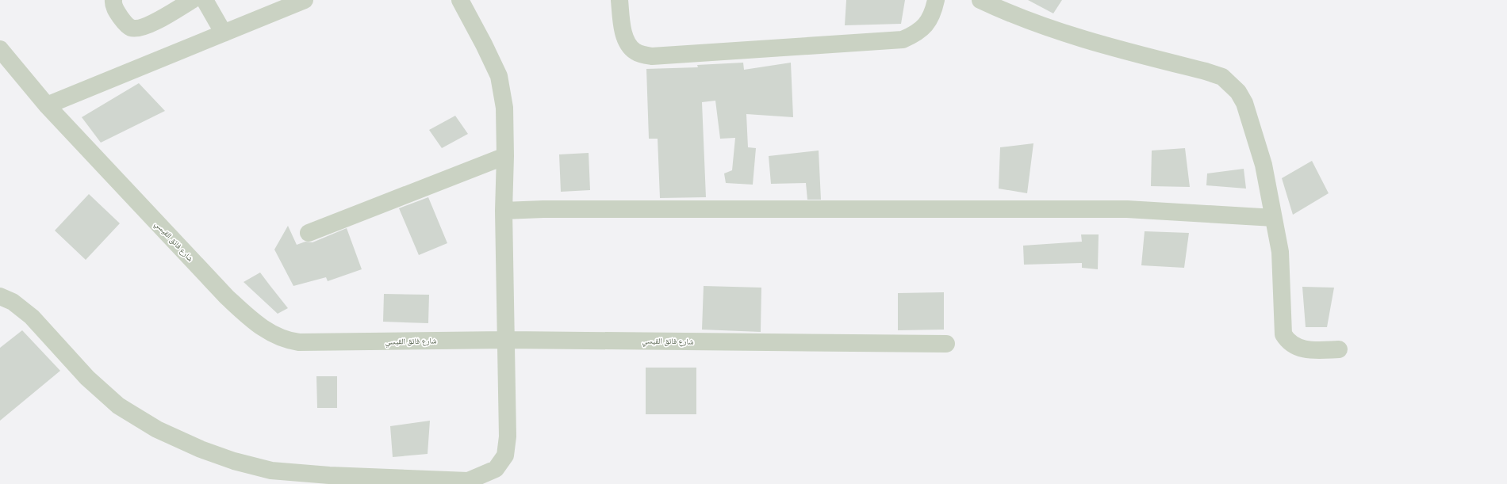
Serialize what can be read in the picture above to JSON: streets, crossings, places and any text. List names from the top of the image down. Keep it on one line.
{"streets":{"street":["شارع فائق القيسي"]}}
